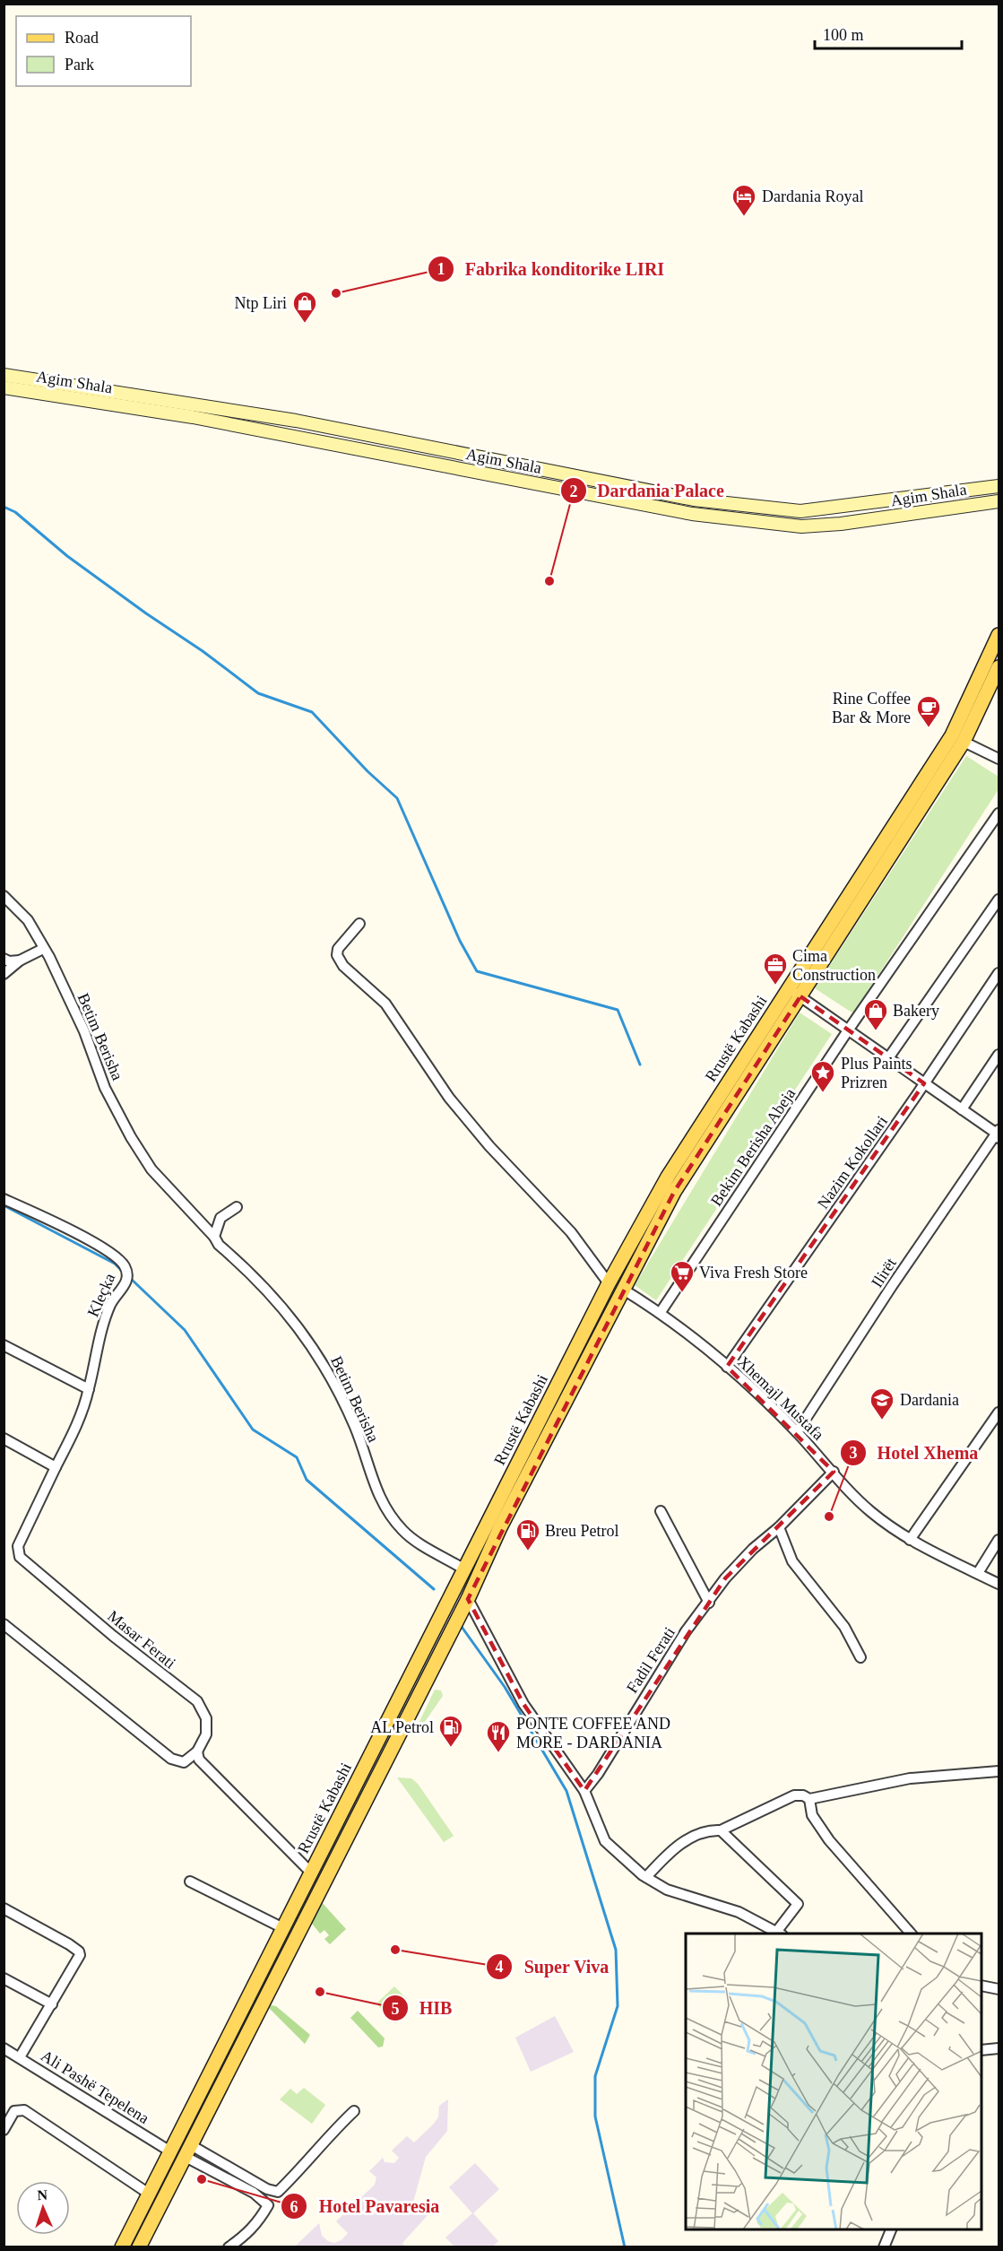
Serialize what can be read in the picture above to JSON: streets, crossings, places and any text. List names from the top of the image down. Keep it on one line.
{"streets":{"main road":["Agim Shala","Rrustë Kabashi"],"street":["Betim Berisha","Bekim Berisha Abeja","Nazim Kokollari","Ilirët","Kleçka","Xhemajl Mustafa","Masar Ferati","Fadil Ferati","Ali Pashë Tepelena"]},"crossings":[["Betim Berisha","Rrustë Kabashi"],["Rrustë Kabashi","Xhemajl Mustafa"],["Rrustë Kabashi","Ali Pashë Tepelena"],["Bekim Berisha Abeja","Xhemajl Mustafa"],["Nazim Kokollari","Xhemajl Mustafa"],["Ilirët","Xhemajl Mustafa"],["Kleçka","Masar Ferati"],["Xhemajl Mustafa","Fadil Ferati"]],"places":{"hotel":["Dardania Royal"],"other":["Fabrika konditorike LIRI","Dardania Palace","Hotel Xhema","Super Viva","HIB","Hotel Pavaresia"],"shop":["Ntp Liri","Bakery"],"cafe":["Rine Coffee Bar & More"],"office":["Cima Construction"],"place":["Plus Paints Prizren"],"supermarket":["Viva Fresh Store"],"school or university":["Dardania"],"fuel station":["Breu Petrol","AL Petrol"],"restaurant":["PONTE COFFEE AND MORE - DARDANIA"]},"legend":["Road","Park"],"scale_bar":"100 m","north":"top"}
